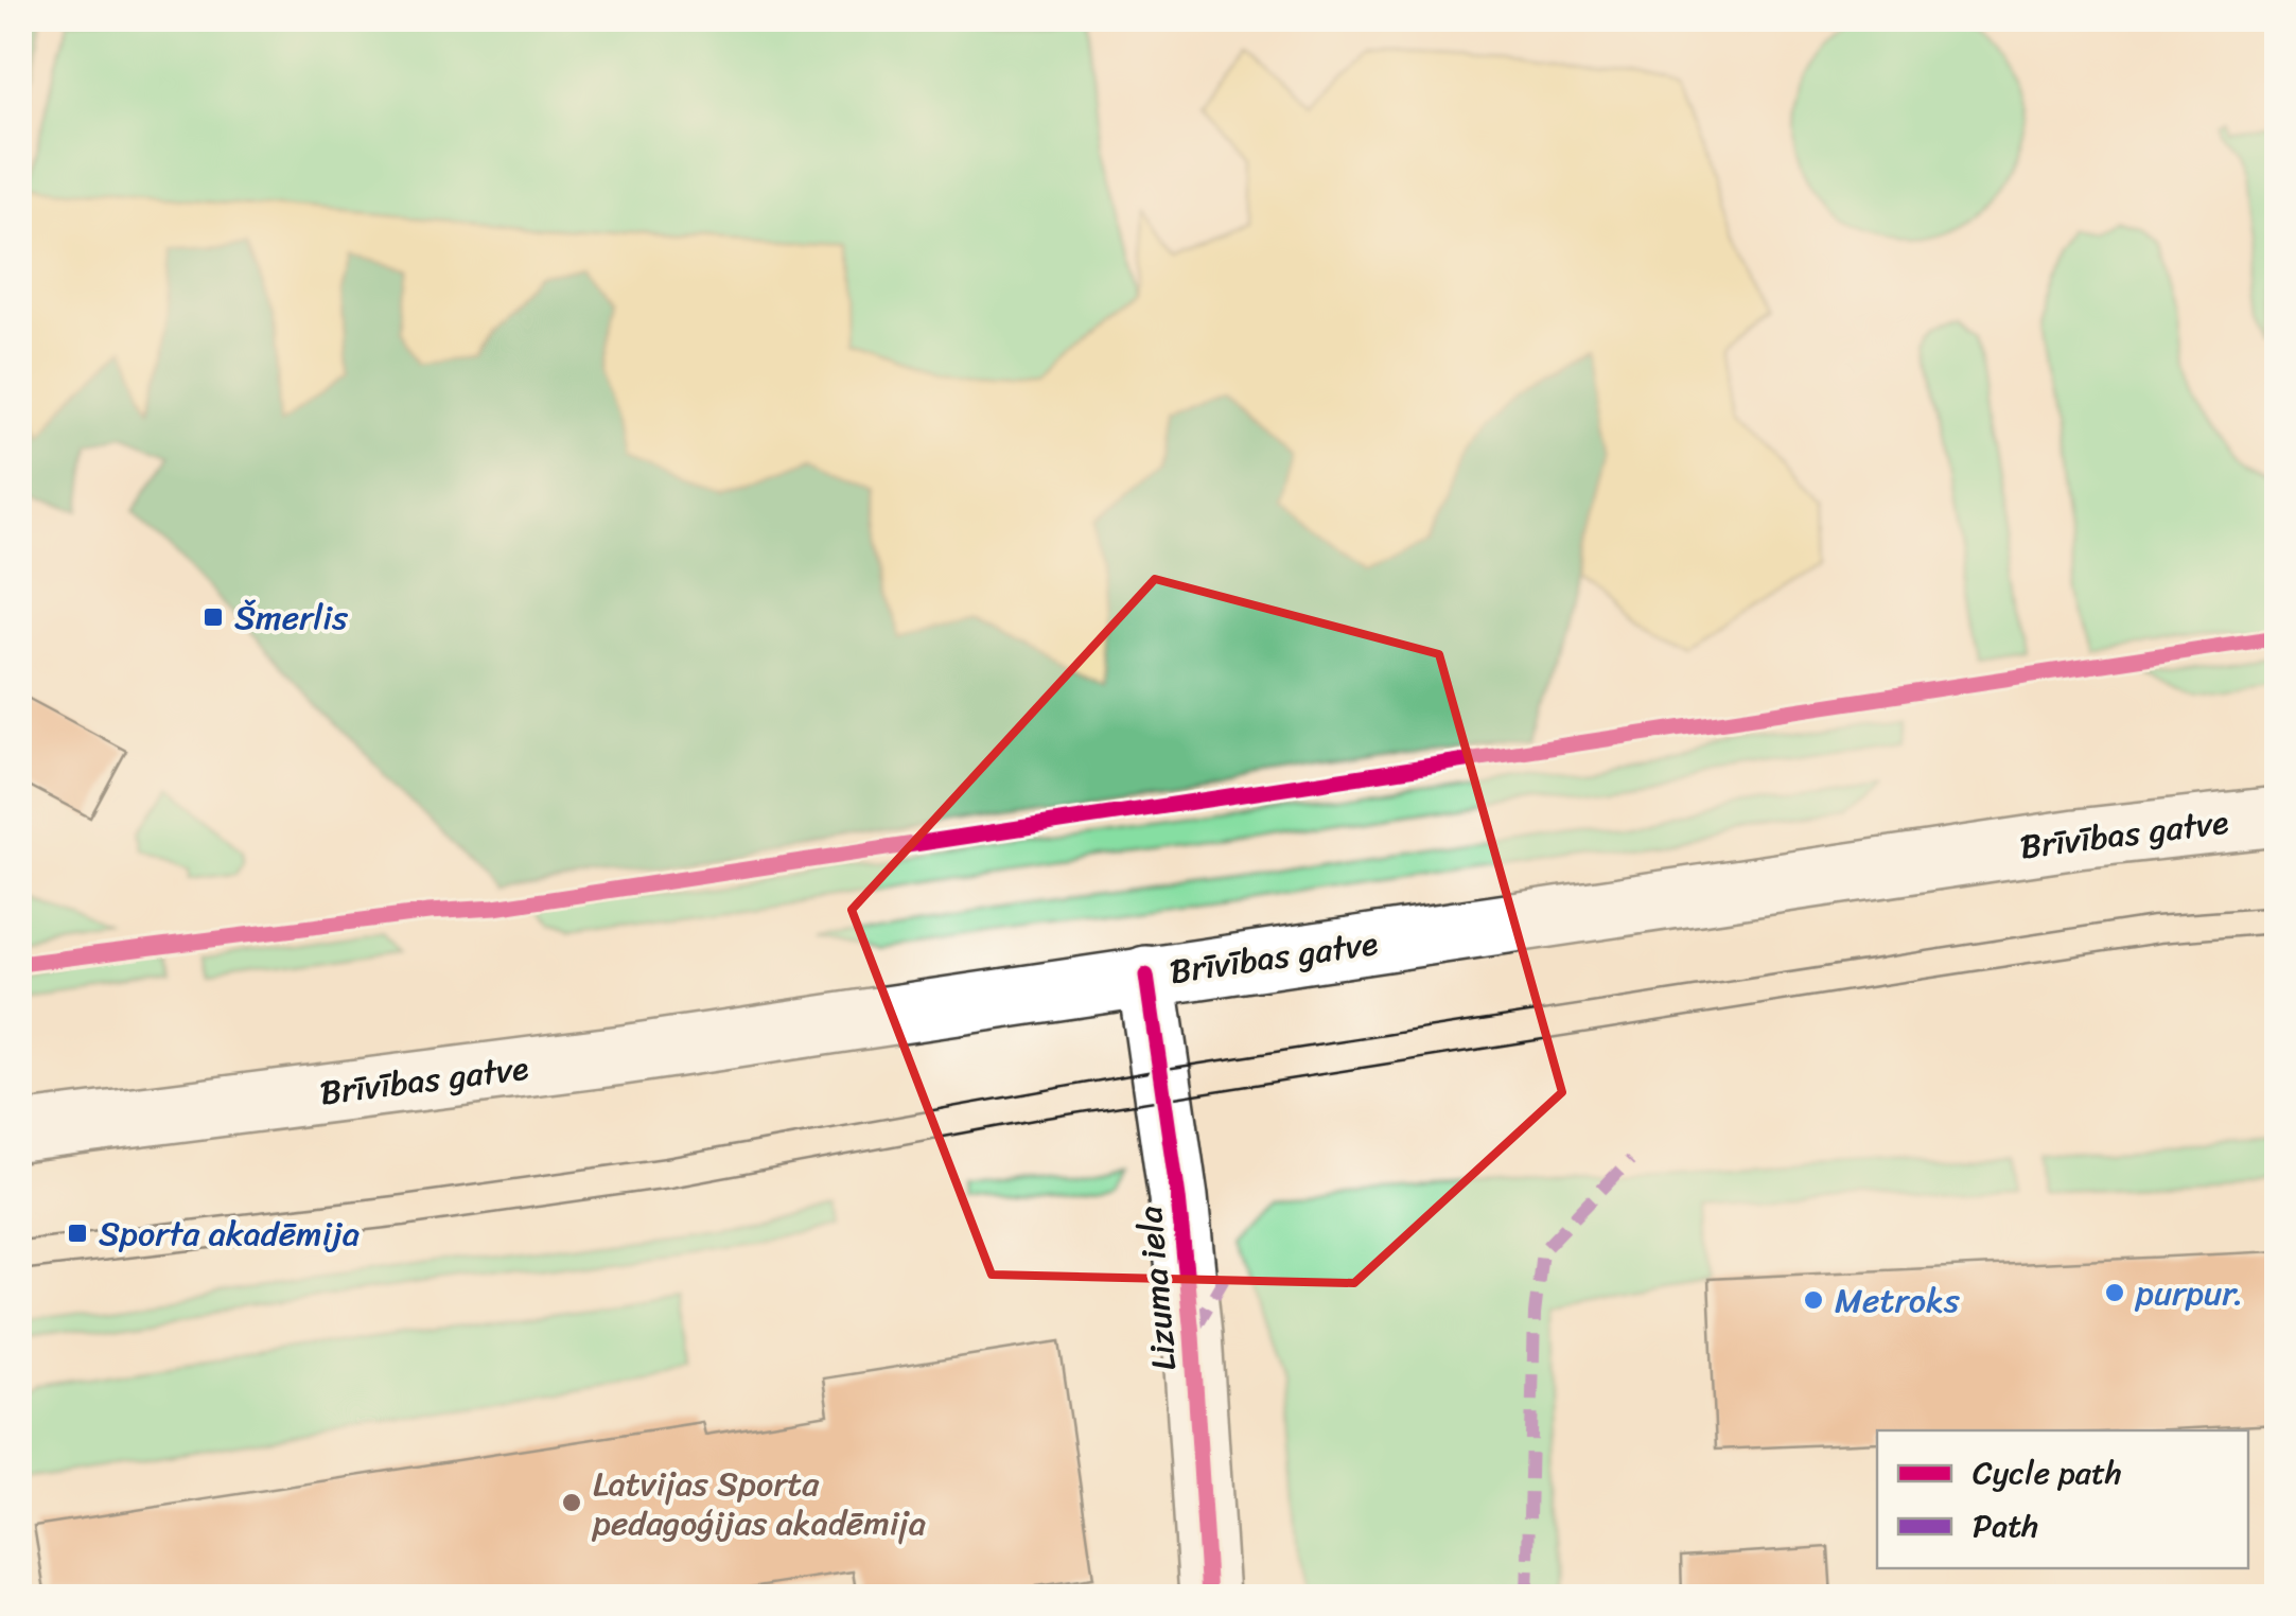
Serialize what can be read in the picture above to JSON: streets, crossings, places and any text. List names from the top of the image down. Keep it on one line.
{"streets":{"main road":["Brīvības gatve","Lizuma iela"]},"crossings":[["Brīvības gatve","Lizuma iela"]],"places":{"transit":["Šmerlis","Sporta akadēmija"],"other":["purpur.","Metroks","Latvijas Sporta pedagoģijas akadēmija"]},"legend":["Cycle path","Path"]}
